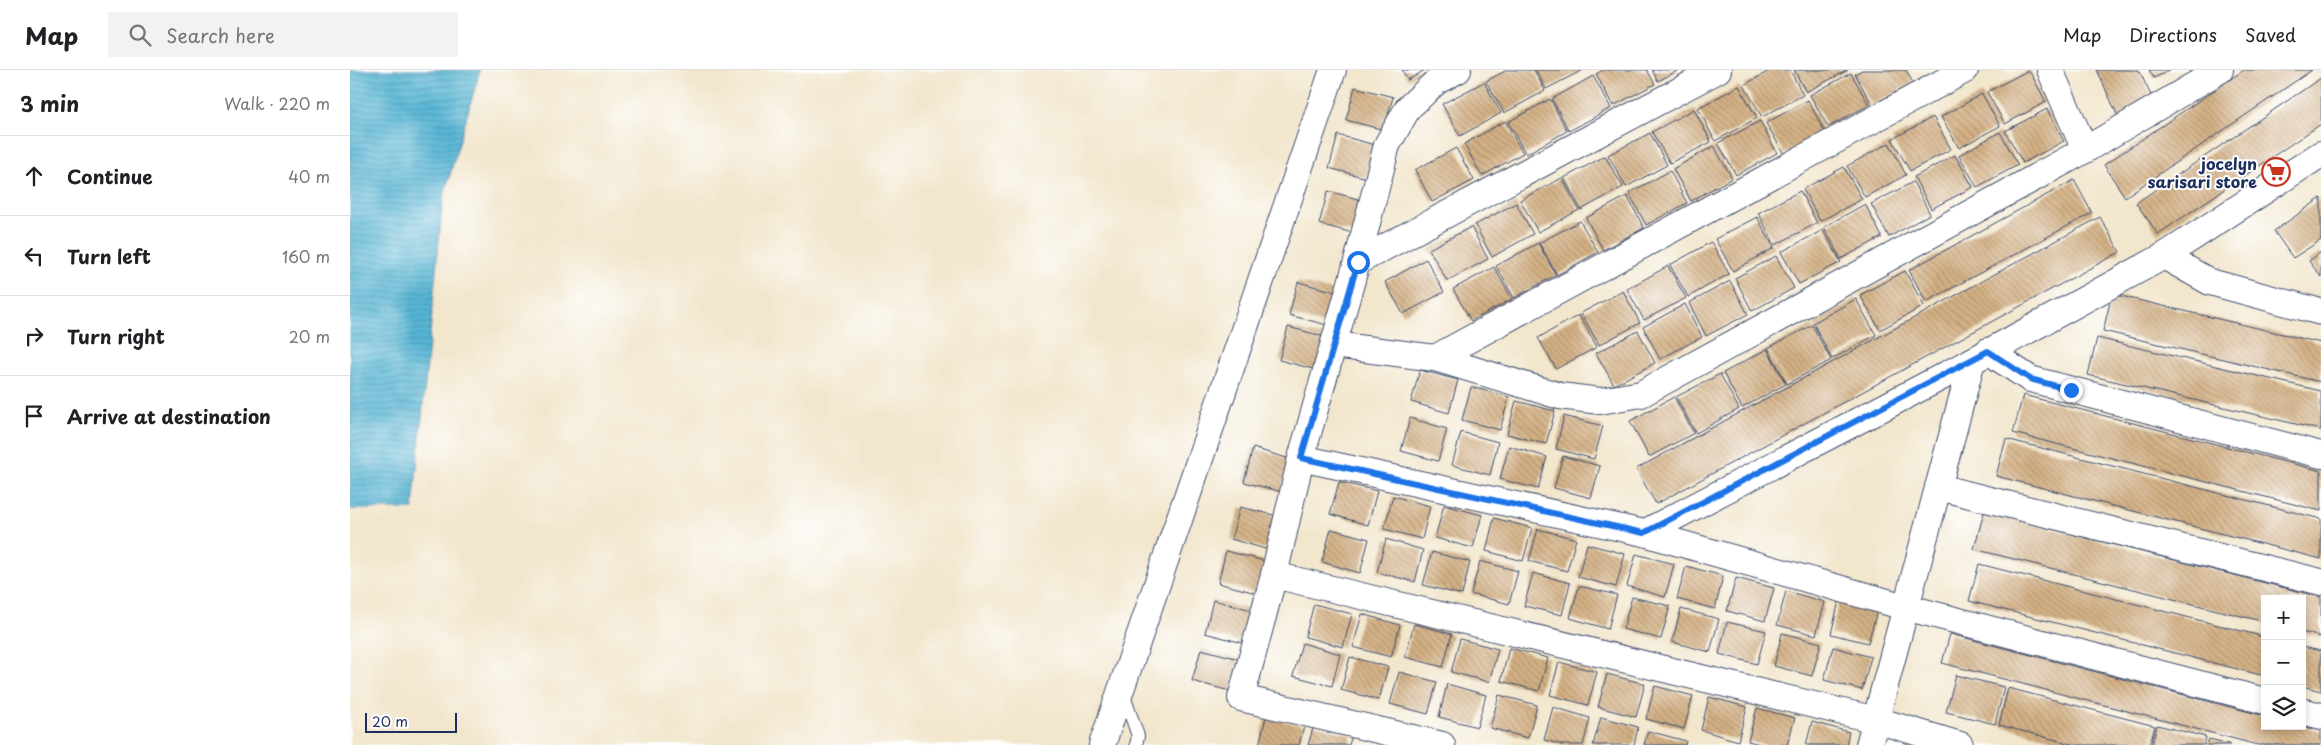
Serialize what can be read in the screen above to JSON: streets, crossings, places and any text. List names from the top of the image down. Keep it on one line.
{"places":{"supermarket":["jocelyn sarisari store"]},"scale_bar":"20 m","page":{"header":"Map","search":"Search here","nav":["Map","Directions","Saved"],"heading":["3 min","Walk · 220 m"],"list":[["Continue","40 m"],["Turn left","160 m"],["Turn right","20 m"],"Arrive at destination"],"map_buttons":["+","−"],"scale":"20 m"}}
